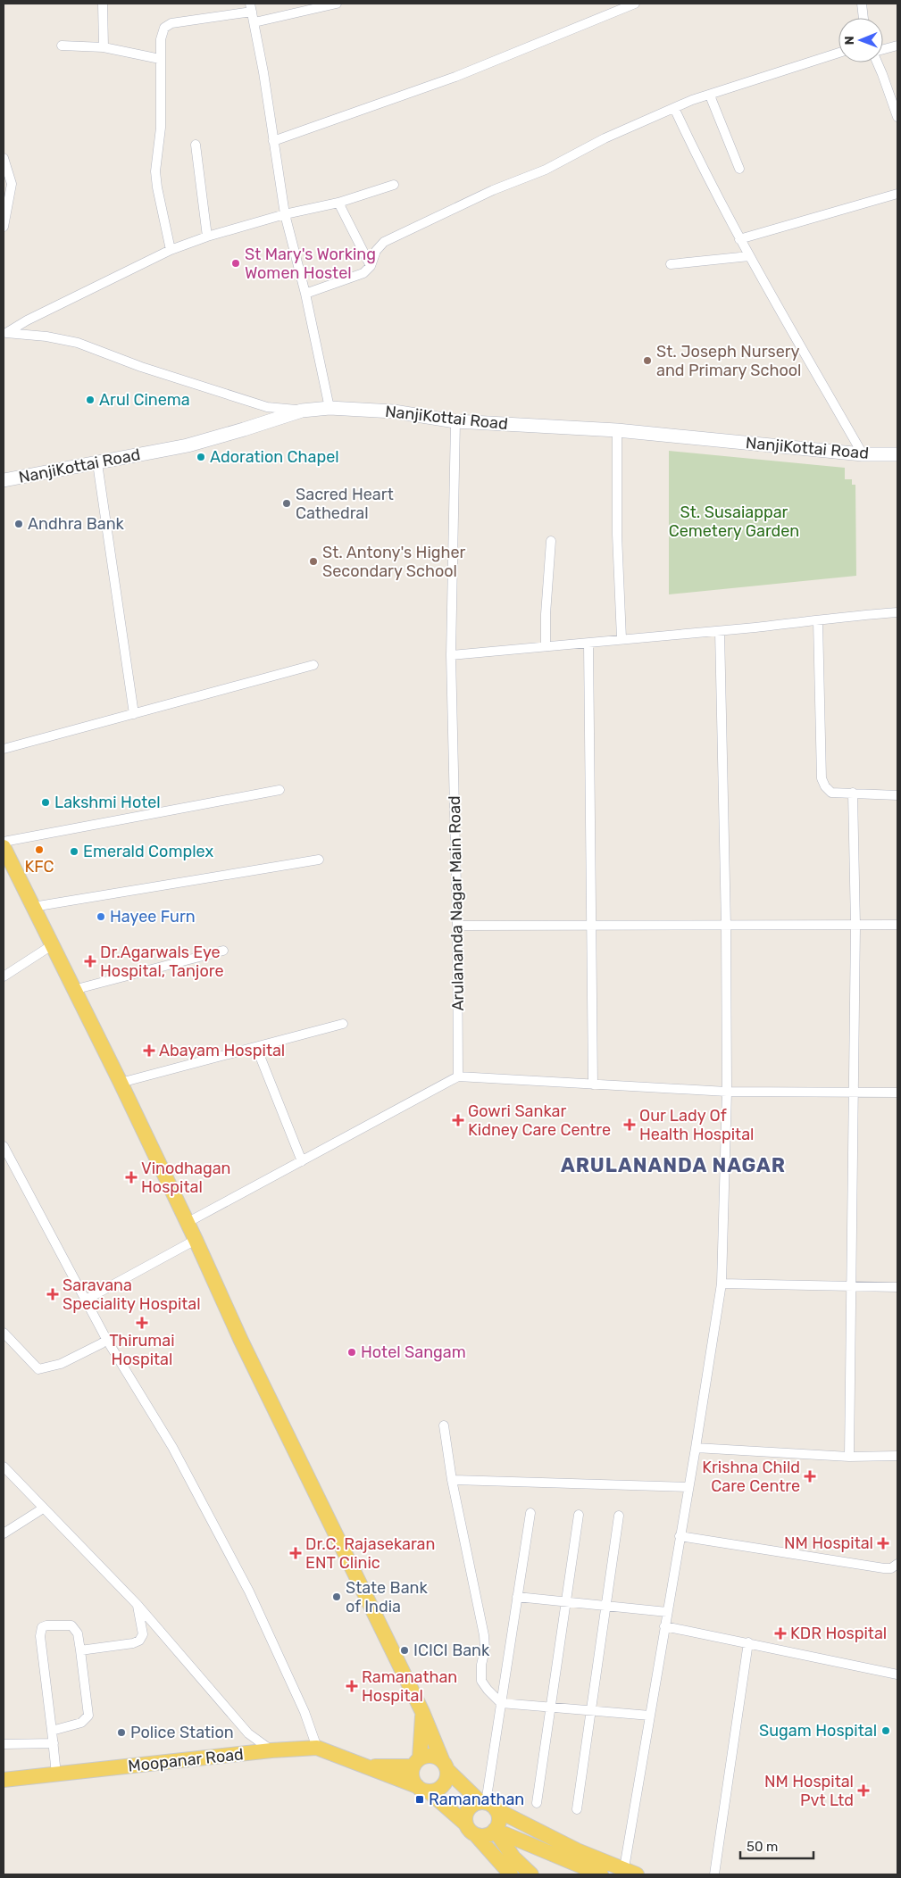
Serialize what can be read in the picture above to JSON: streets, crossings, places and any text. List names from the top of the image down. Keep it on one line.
{"streets":{"main road":["NanjiKottai Road","Moopanar Road"],"street":["Arulananda Nagar Main Road"]},"crossings":[["NanjiKottai Road","Arulananda Nagar Main Road"]],"districts":["ARULANANDA NAGAR"],"parks":["St. Susaiappar Cemetery Garden"],"places":{"other":["St Mary's Working Women Hostel","St. Joseph Nursery and Primary School","Arul Cinema","Adoration Chapel","Sacred Heart Cathedral","Andhra Bank","St. Antony's Higher Secondary School","Lakshmi Hotel","KFC","Emerald Complex","Hayee Furn","Hotel Sangam","State Bank of India","ICICI Bank","Sugam Hospital","Police Station"],"health":["Dr.Agarwals Eye Hospital, Tanjore","Abayam Hospital","Gowri Sankar Kidney Care Centre","Our Lady Of Health Hospital","Vinodhagan Hospital","Saravana Speciality Hospital","Thirumai Hospital","Krishna Child Care Centre","NM Hospital","Dr.C. Rajasekaran ENT Clinic","KDR Hospital","Ramanathan Hospital","NM Hospital Pvt Ltd"],"transit":["Ramanathan"]},"scale_bar":"50 m","north":"left"}
